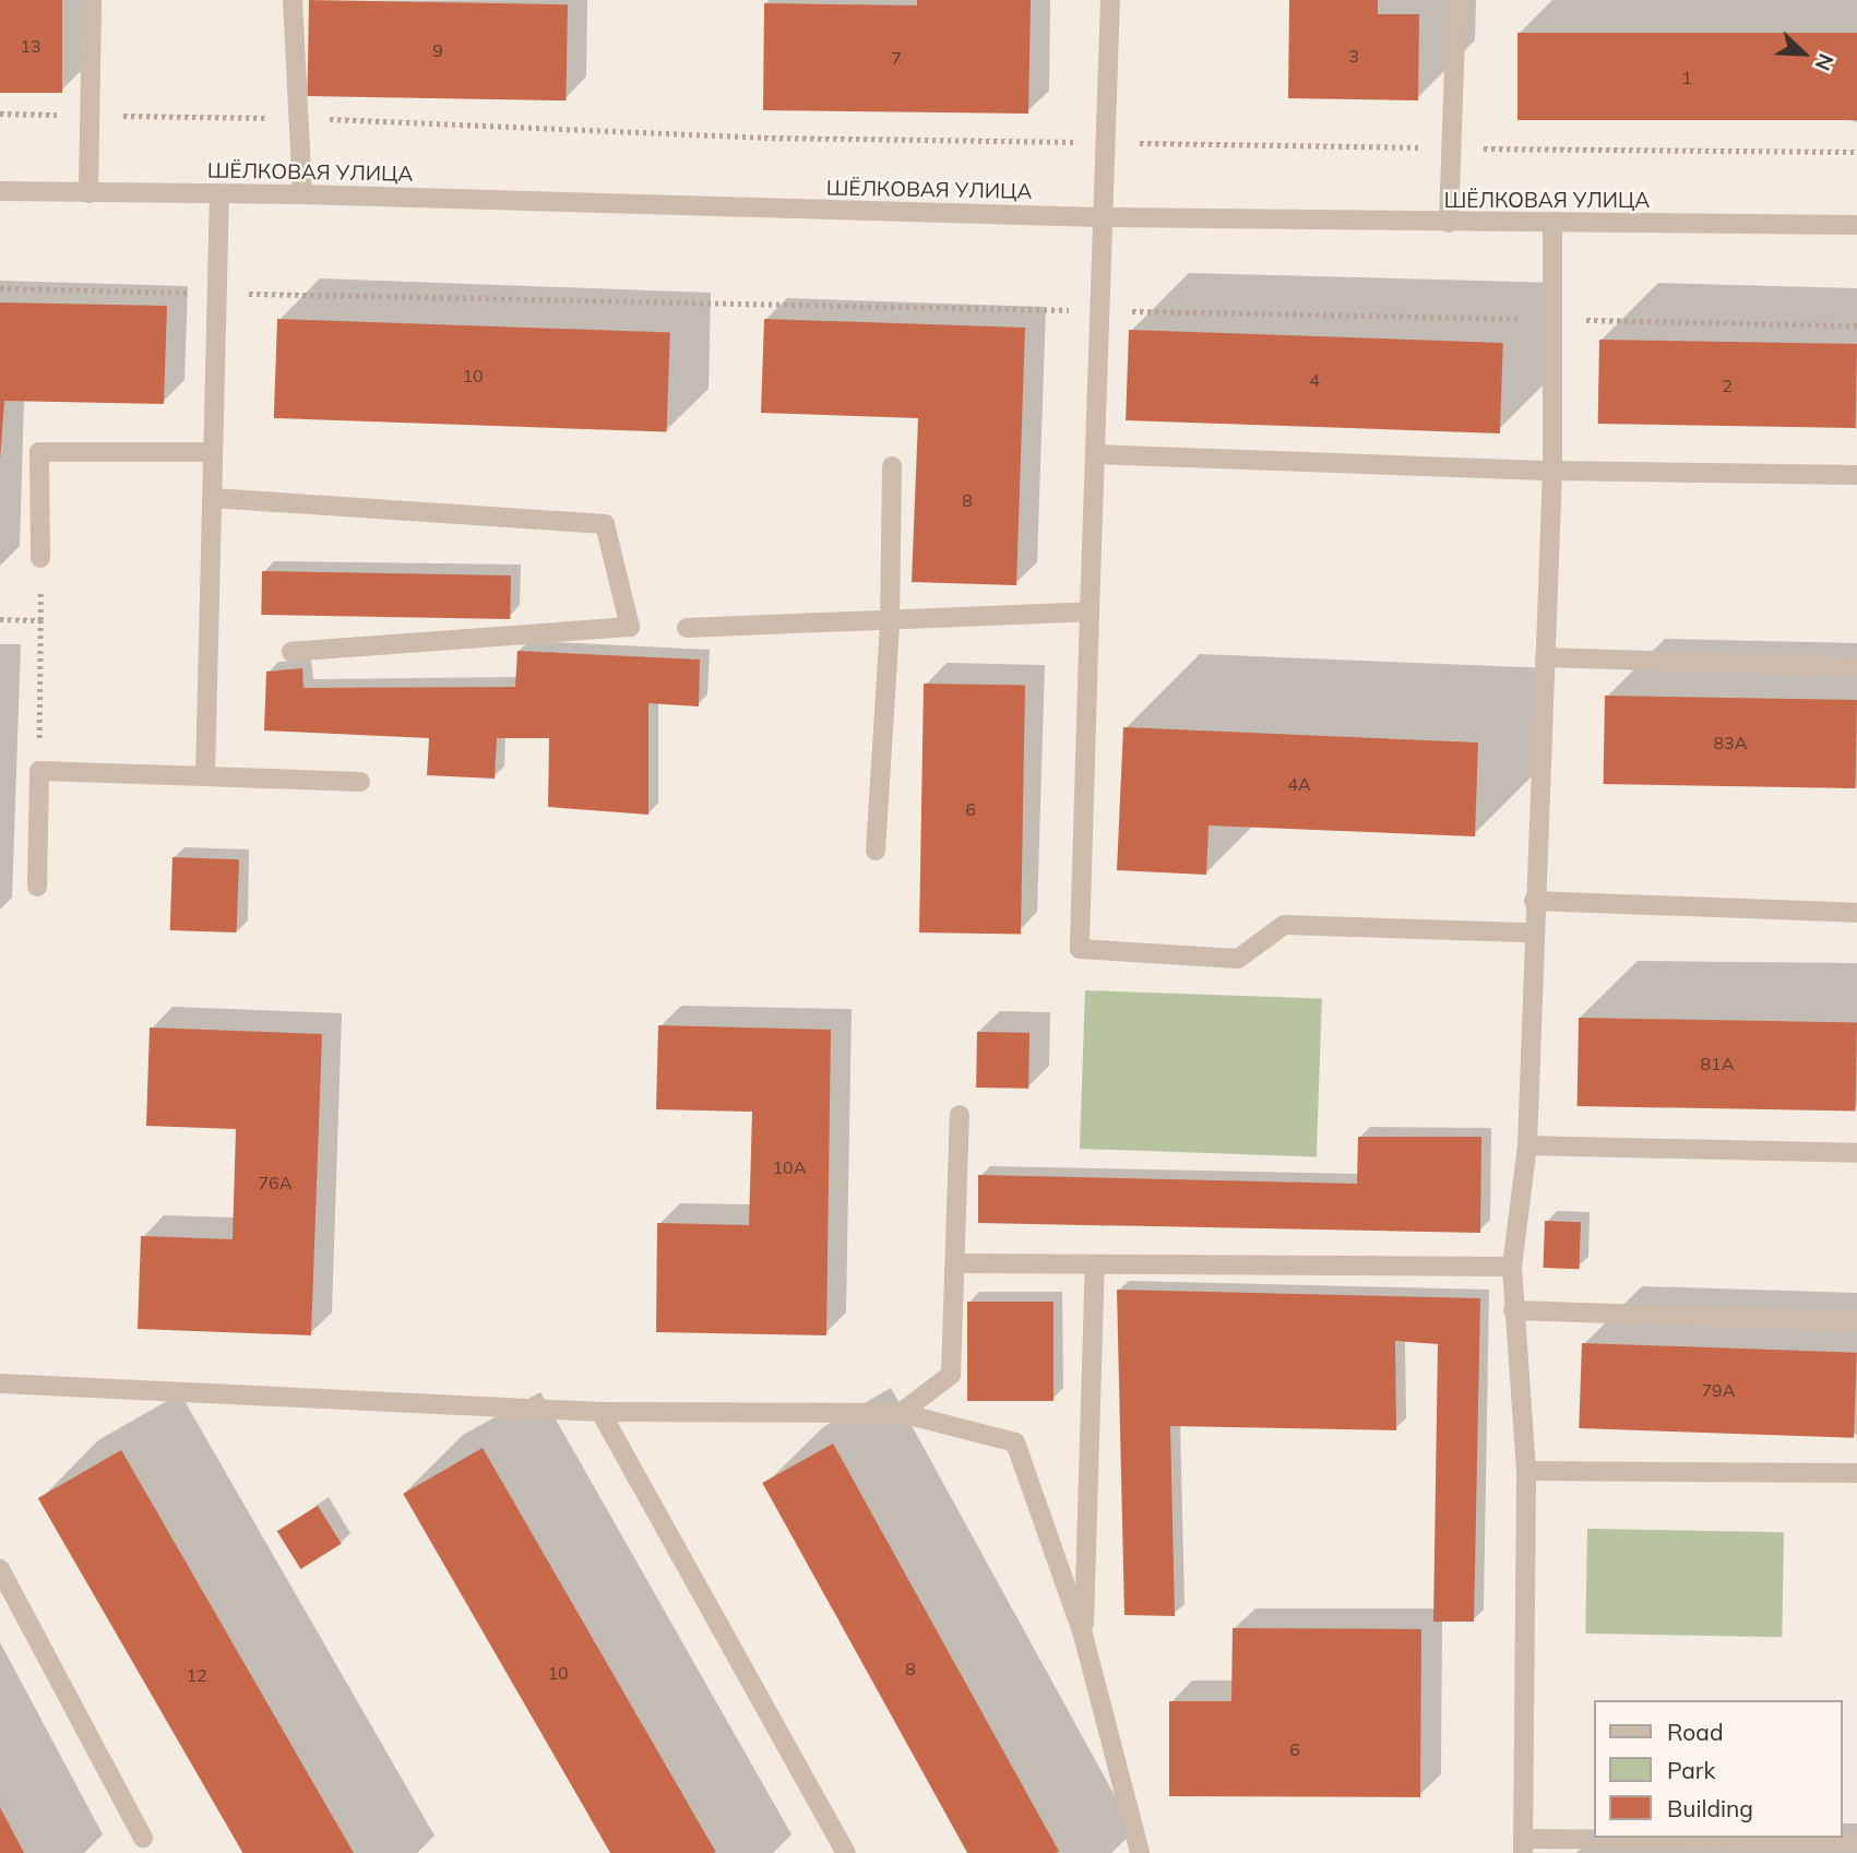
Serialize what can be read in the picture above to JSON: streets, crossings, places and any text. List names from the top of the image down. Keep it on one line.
{"streets":{"street":["ШЁЛКОВАЯ УЛИЦА"]},"house_numbers":["13","9","3","7","1","10","4","2","8","83А","4А","6","81А","10А","76А","79А","8","10","12","6"],"legend":["Road","Park","Building"],"north":"bottom right"}
